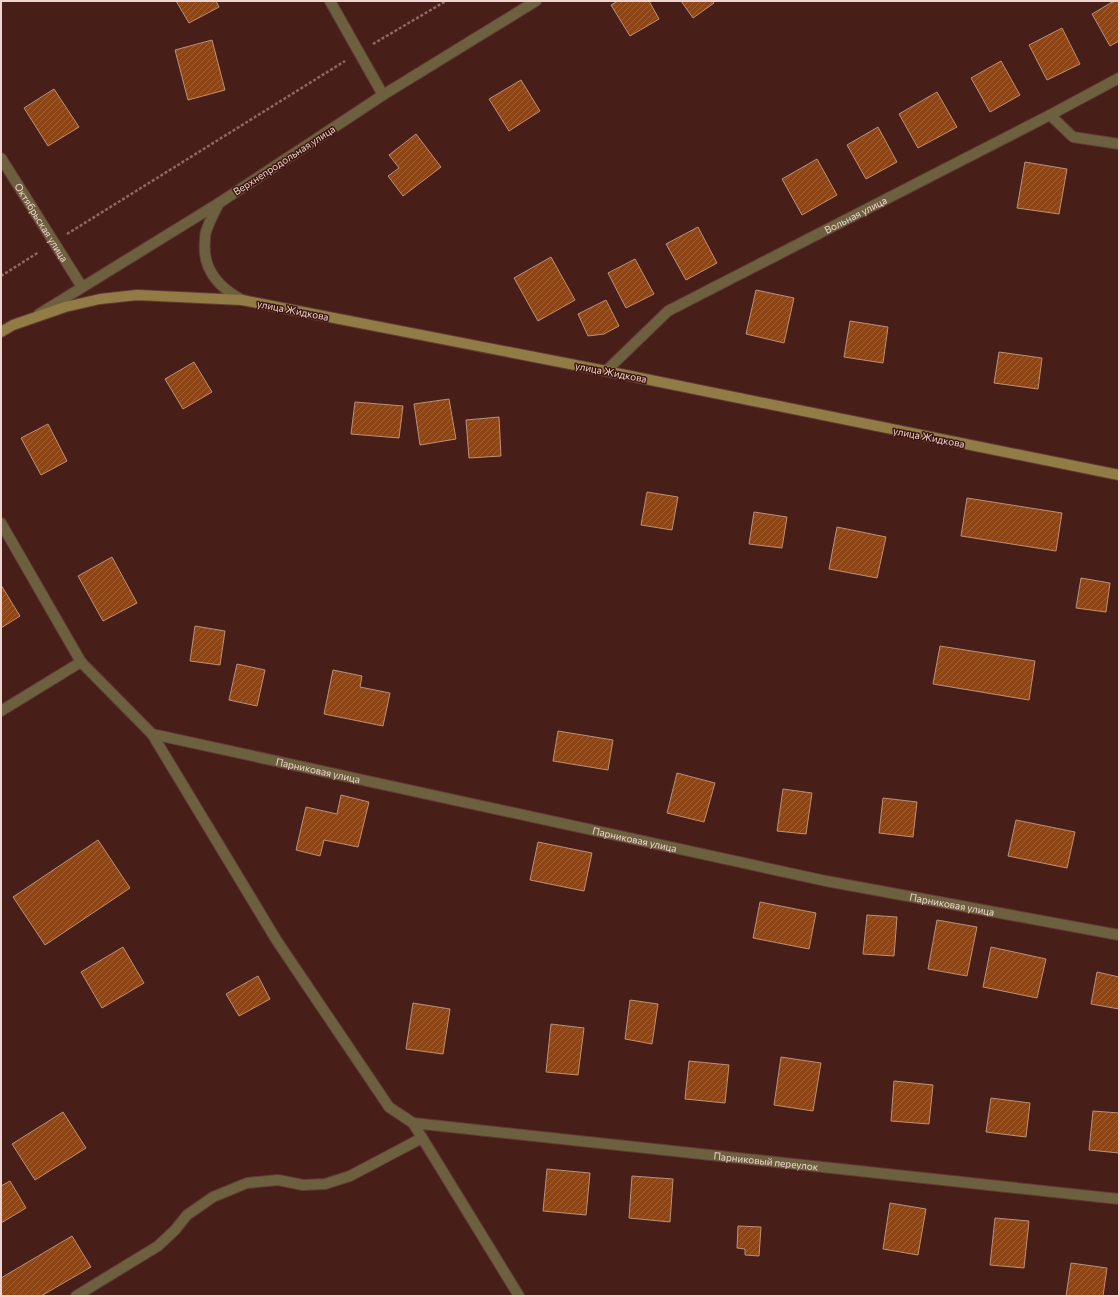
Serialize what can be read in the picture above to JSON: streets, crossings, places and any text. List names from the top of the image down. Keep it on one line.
{"streets":{"main road":["Верхнепродольная улица","улица Жидкова"],"street":["Вольная улица","Октябрьская улица","Парниковая улица","Парниковый переулок"]},"crossings":[["Верхнепродольная улица","Октябрьская улица"],["Верхнепродольная улица","улица Жидкова"],["Вольная улица","улица Жидкова"]]}
